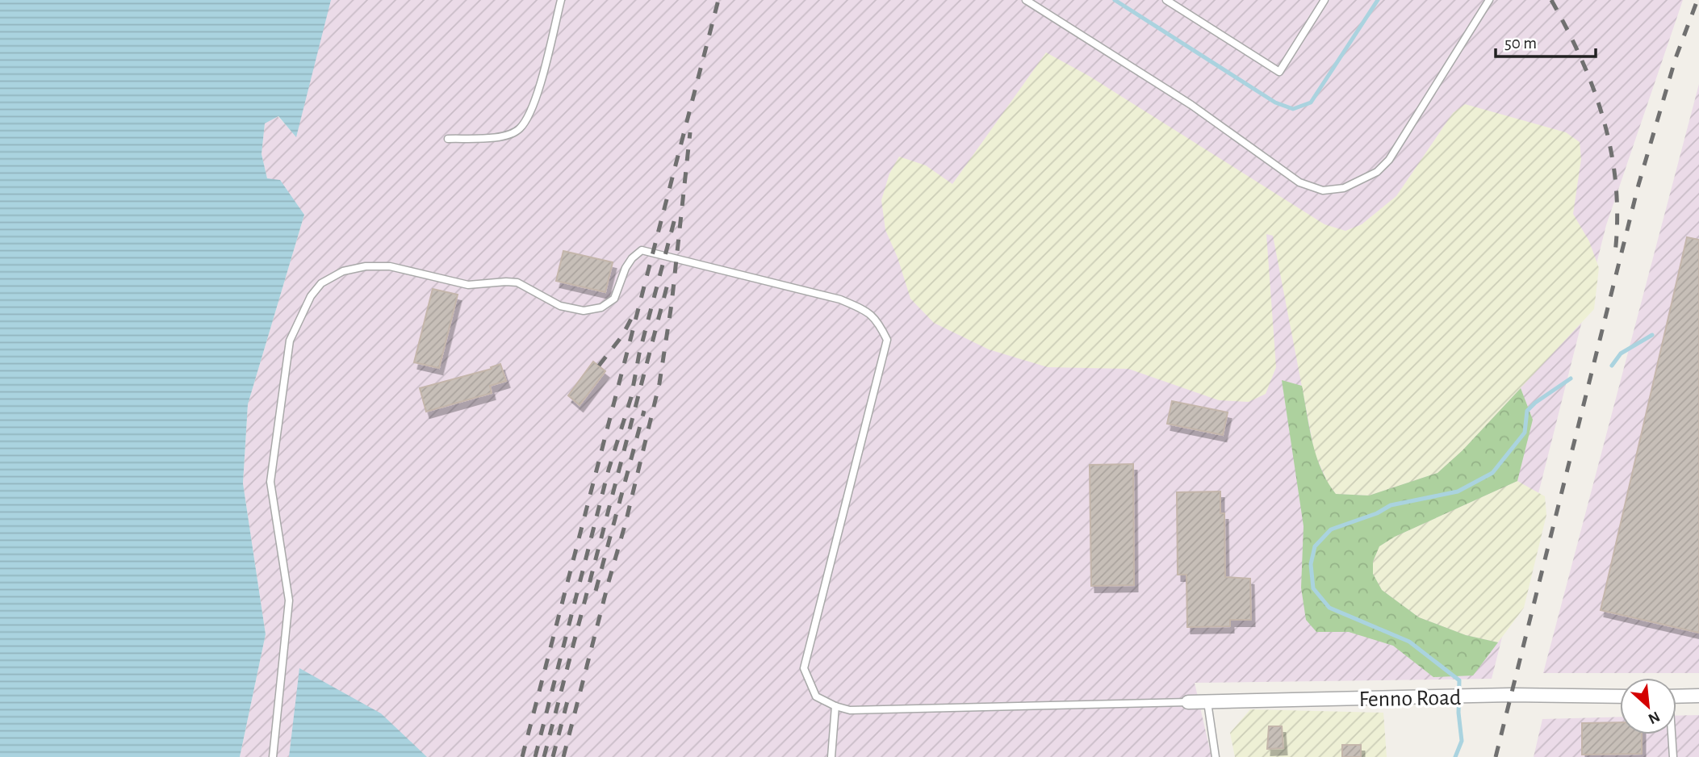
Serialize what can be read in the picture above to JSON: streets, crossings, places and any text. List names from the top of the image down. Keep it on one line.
{"streets":{"street":["Fenno Road"]},"scale_bar":"50 m","north":"bottom right"}
